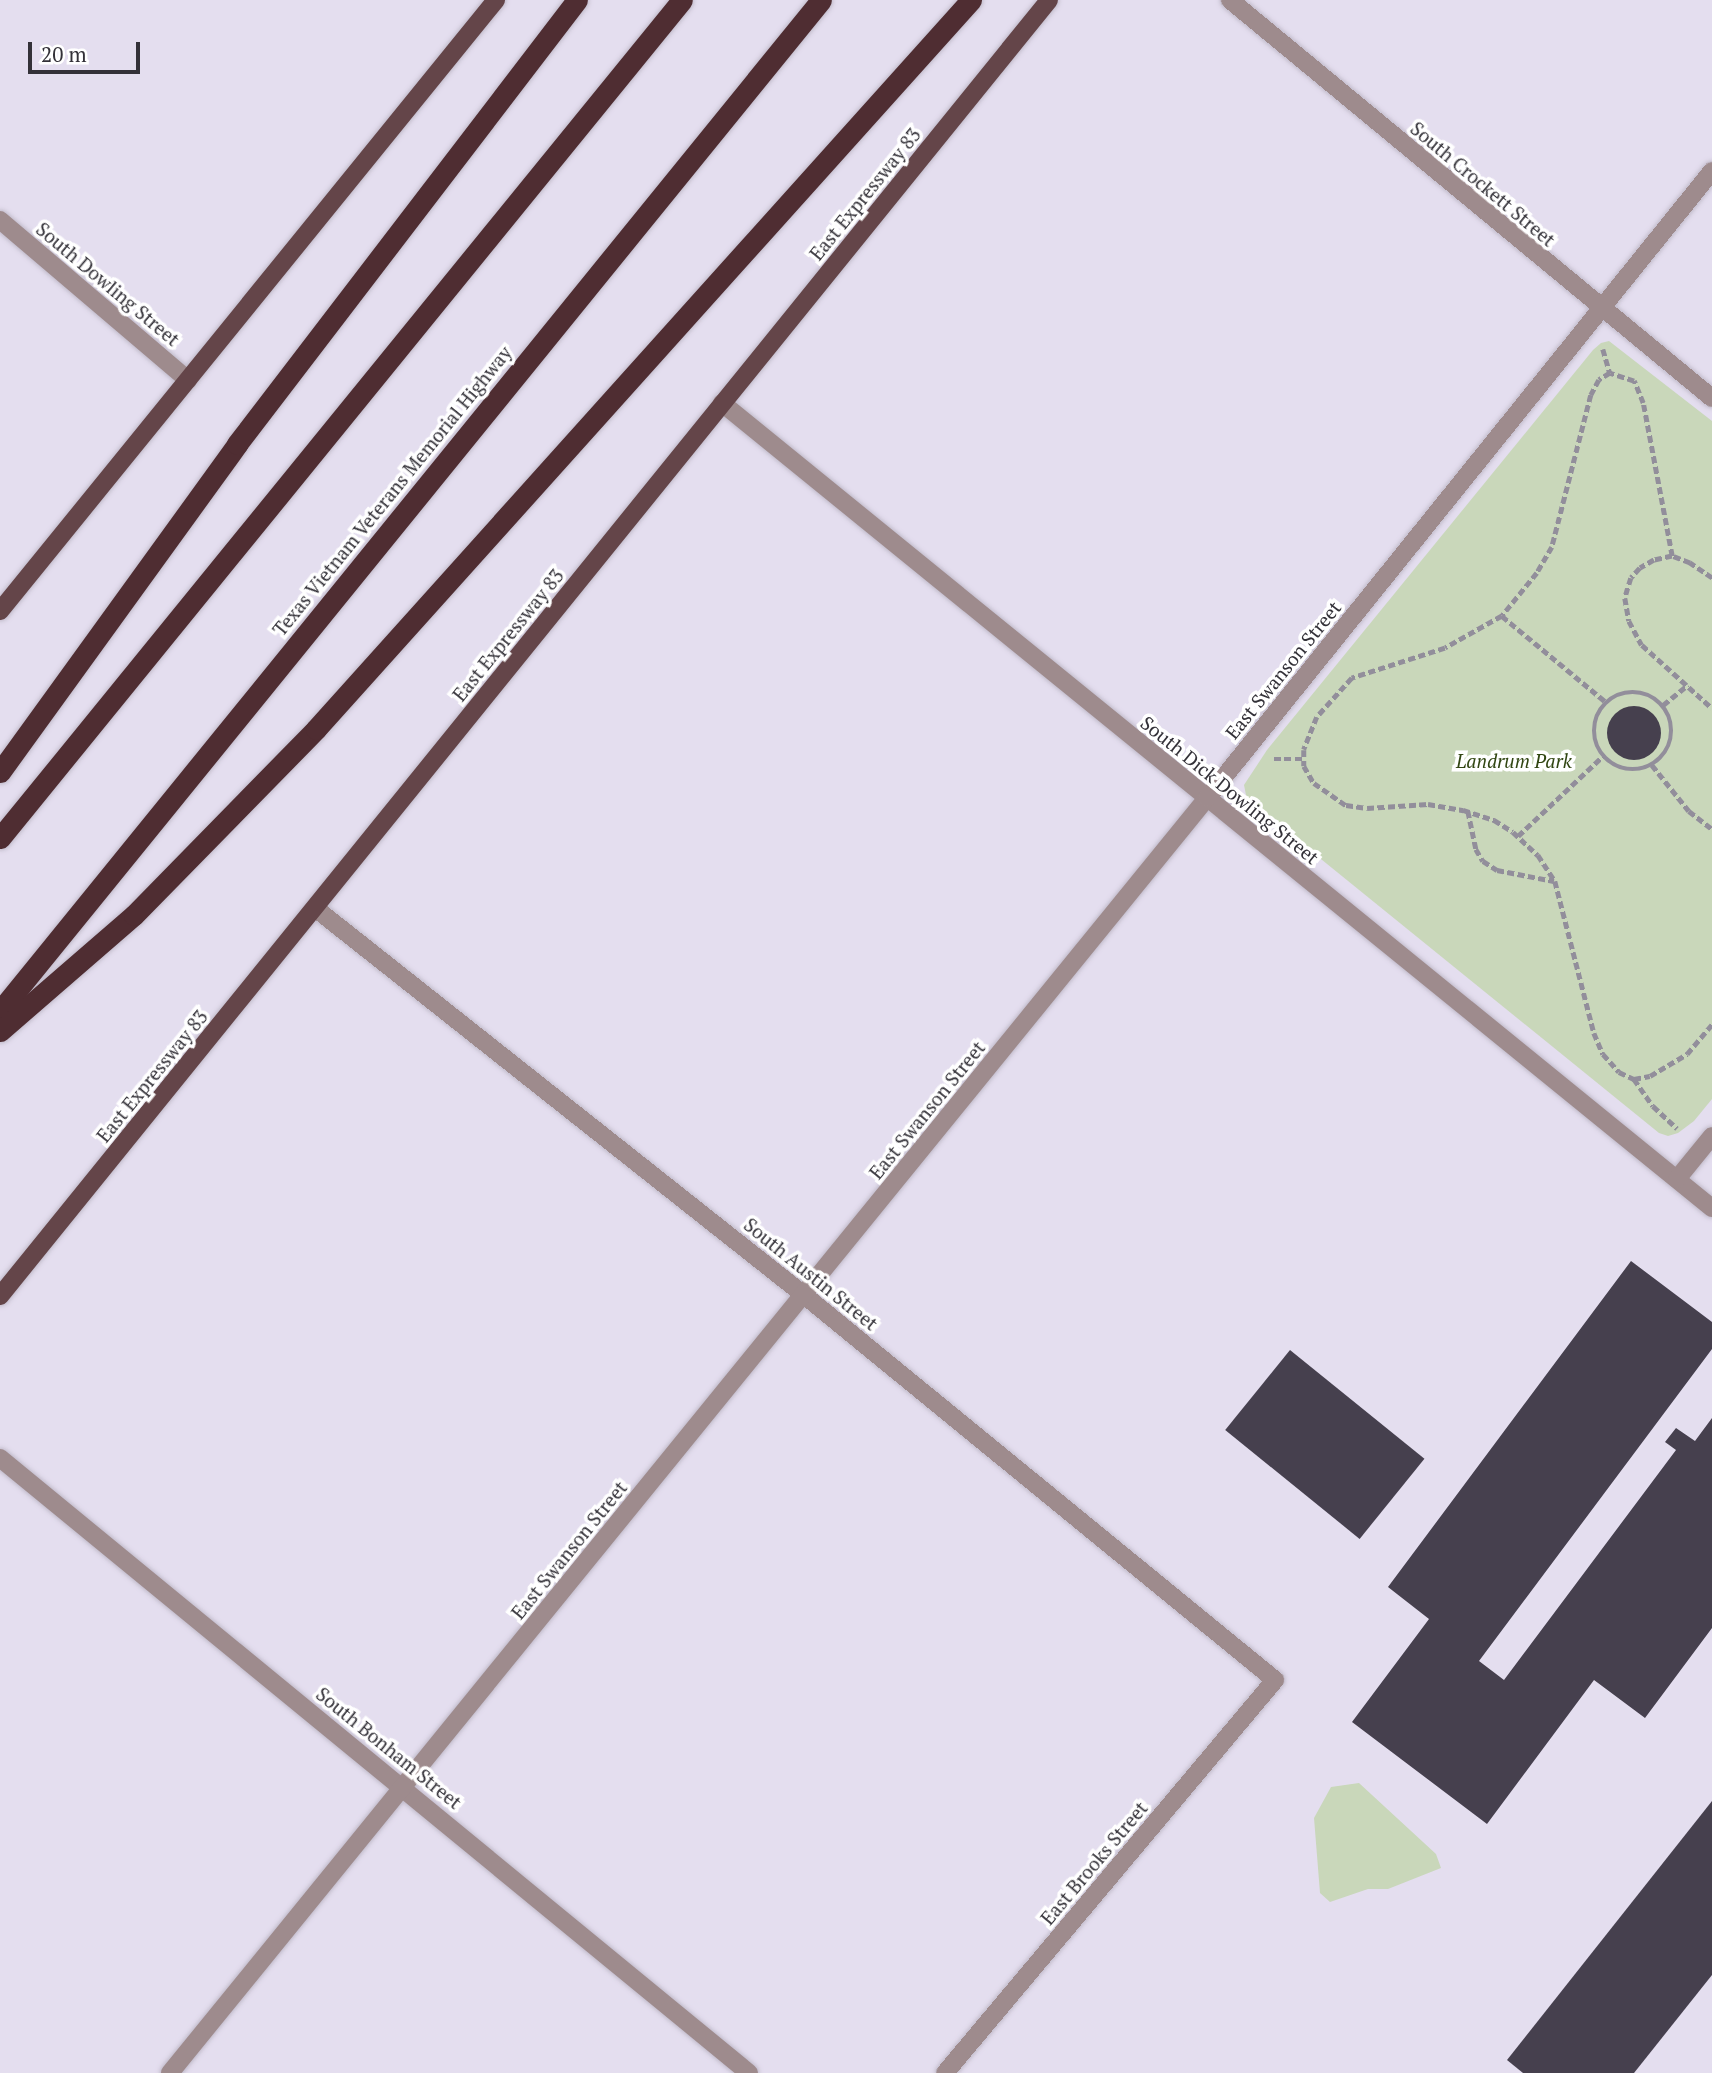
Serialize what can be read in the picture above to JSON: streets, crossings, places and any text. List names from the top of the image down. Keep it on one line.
{"streets":{"highway":["Texas Vietnam Veterans Memorial Highway"],"main road":["East Expressway 83"],"street":["South Crockett Street","South Dowling Street","East Swanson Street","South Dick Dowling Street","South Austin Street","South Bonham Street","East Brooks Street"]},"crossings":[["South Crockett Street","East Swanson Street"],["East Expressway 83","South Dick Dowling Street"],["East Expressway 83","South Austin Street"],["East Swanson Street","South Dick Dowling Street"],["East Swanson Street","South Austin Street"],["East Swanson Street","South Bonham Street"],["South Austin Street","East Brooks Street"]],"parks":["Landrum Park"],"scale_bar":"20 m"}
